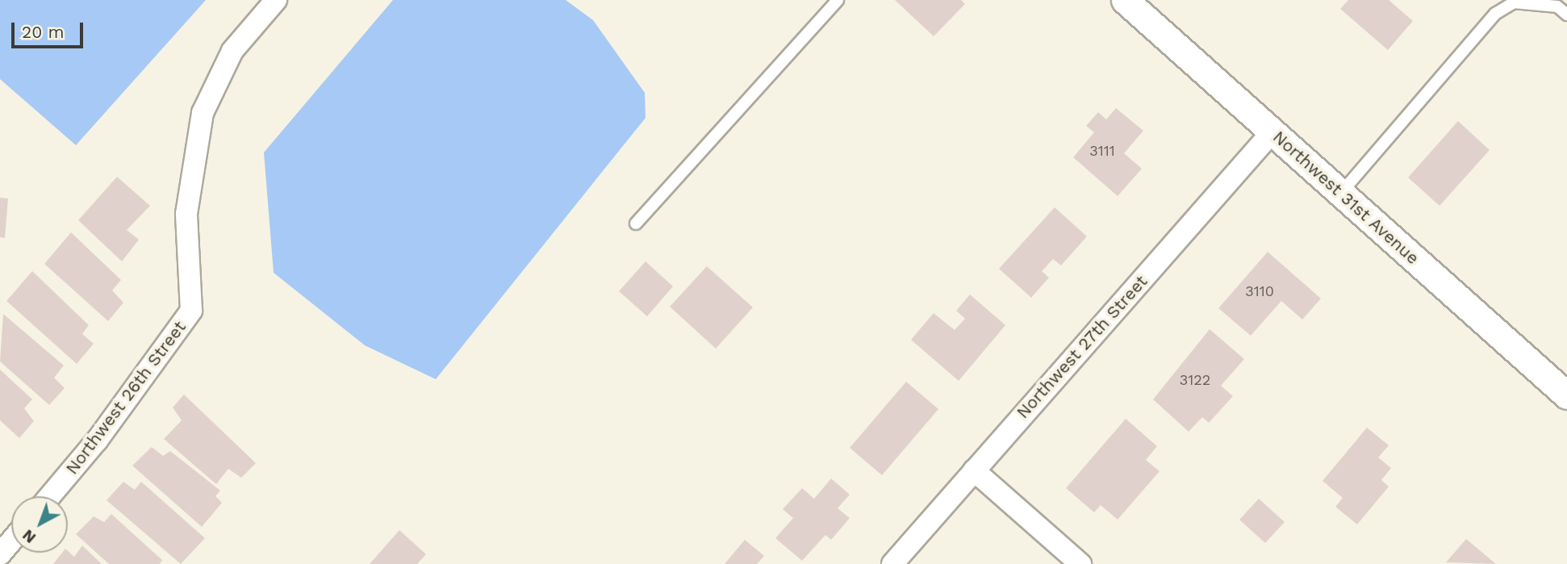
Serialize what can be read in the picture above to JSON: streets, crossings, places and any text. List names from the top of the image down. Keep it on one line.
{"streets":{"street":["Northwest 31st Avenue","Northwest 27th Street","Northwest 26th Street"]},"crossings":[["Northwest 31st Avenue","Northwest 27th Street"]],"house_numbers":["3111","3110","3122"],"scale_bar":"20 m","north":"bottom left"}
